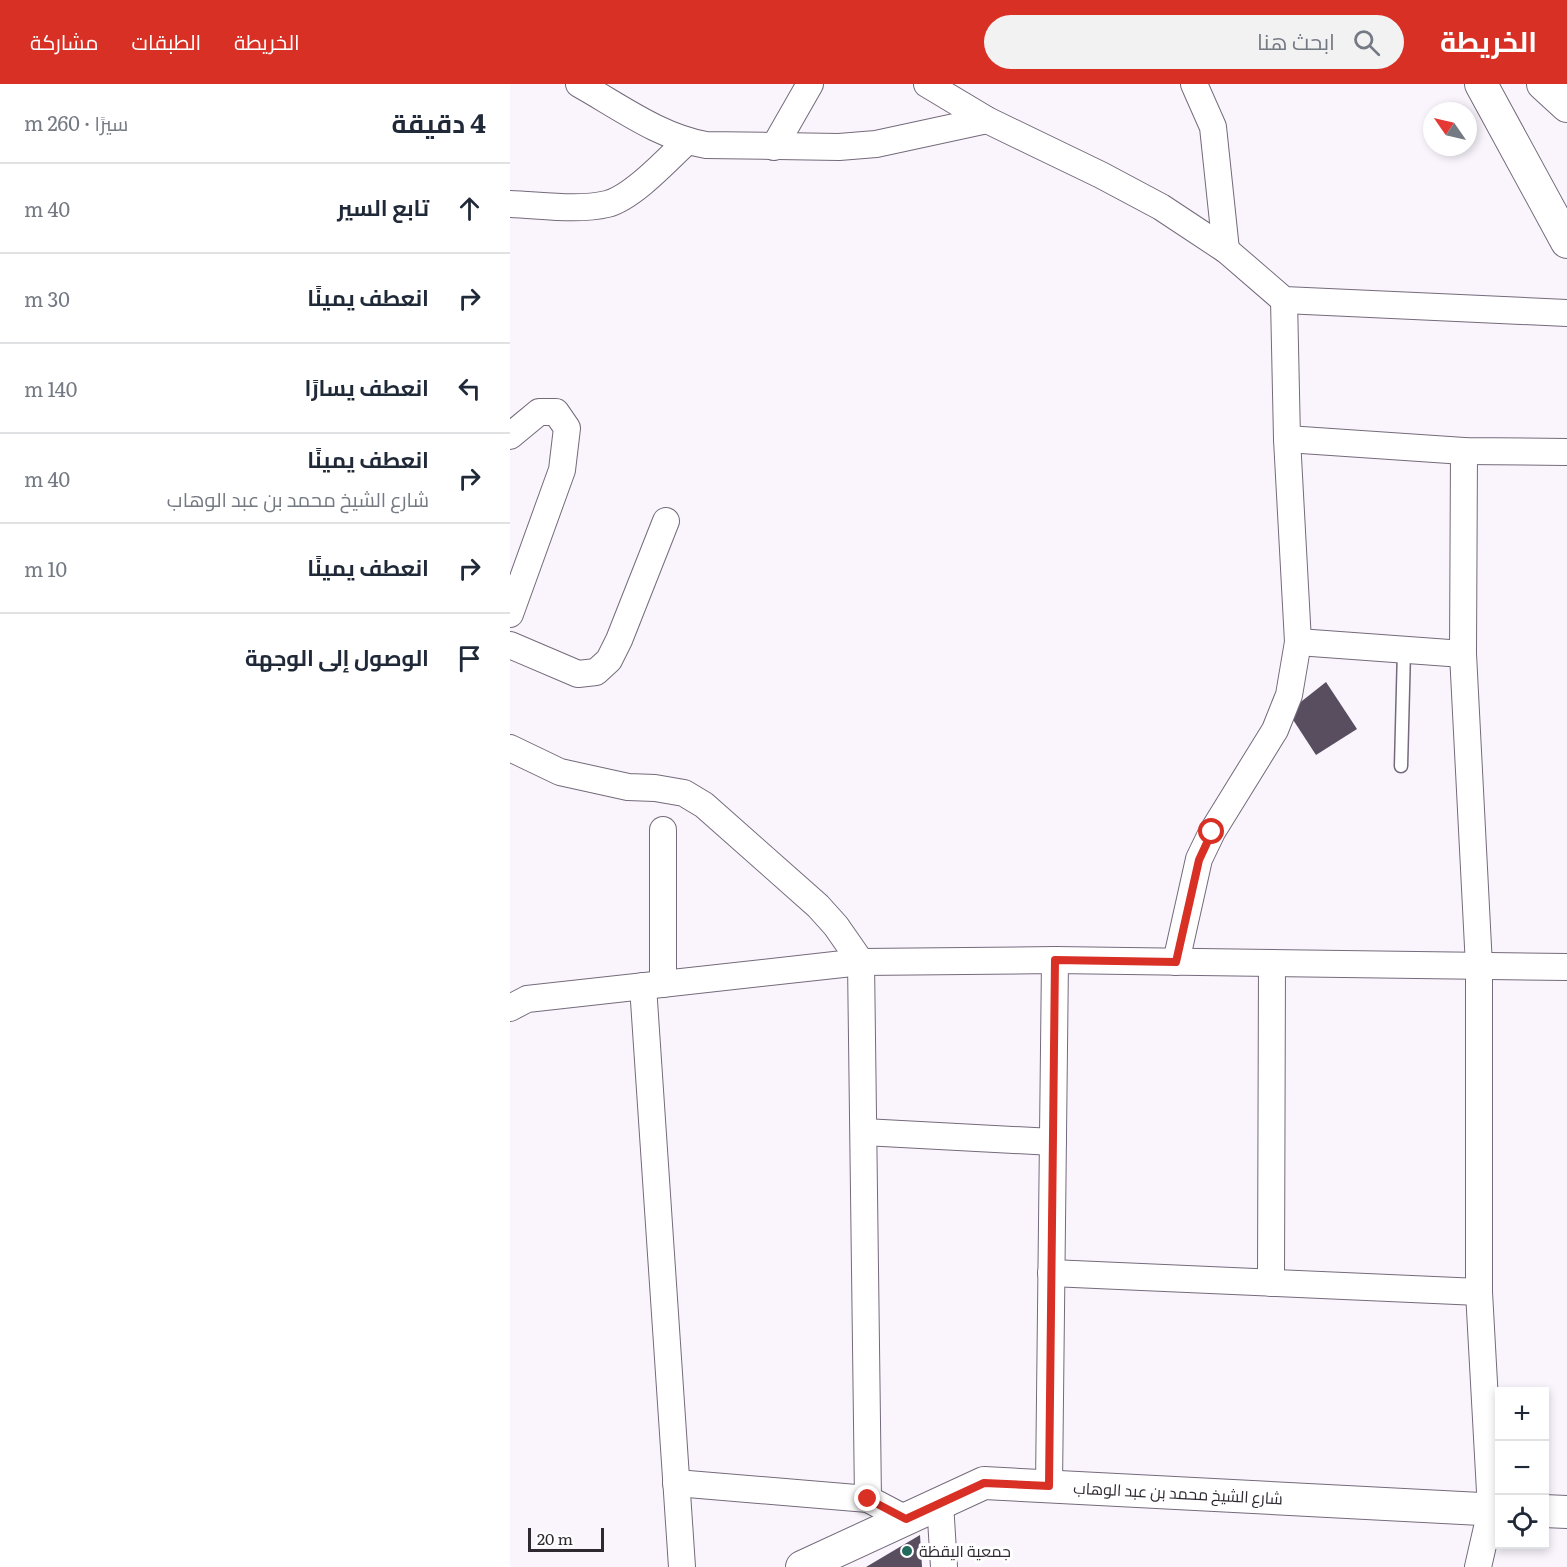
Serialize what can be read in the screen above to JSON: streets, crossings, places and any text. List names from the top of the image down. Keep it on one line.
{"streets":{"street":["شارع الشيخ محمد بن عبد الوهاب"]},"places":["جمعية اليقظة"],"scale_bar":"20 m","north":"top left","page":{"header":"الخريطة","search":"ابحث هنا","nav":["الخريطة","الطبقات","مشاركة"],"heading":["4 دقيقة","سيرًا · 260 m"],"list":[["تابع السير","40 m"],["انعطف يمينًا","30 m"],["انعطف يسارًا","140 m"],["انعطف يمينًا","شارع الشيخ محمد بن عبد الوهاب","40 m"],["انعطف يمينًا","10 m"],"الوصول إلى الوجهة"],"map_buttons":["+","−"],"scale":"20 m"}}
